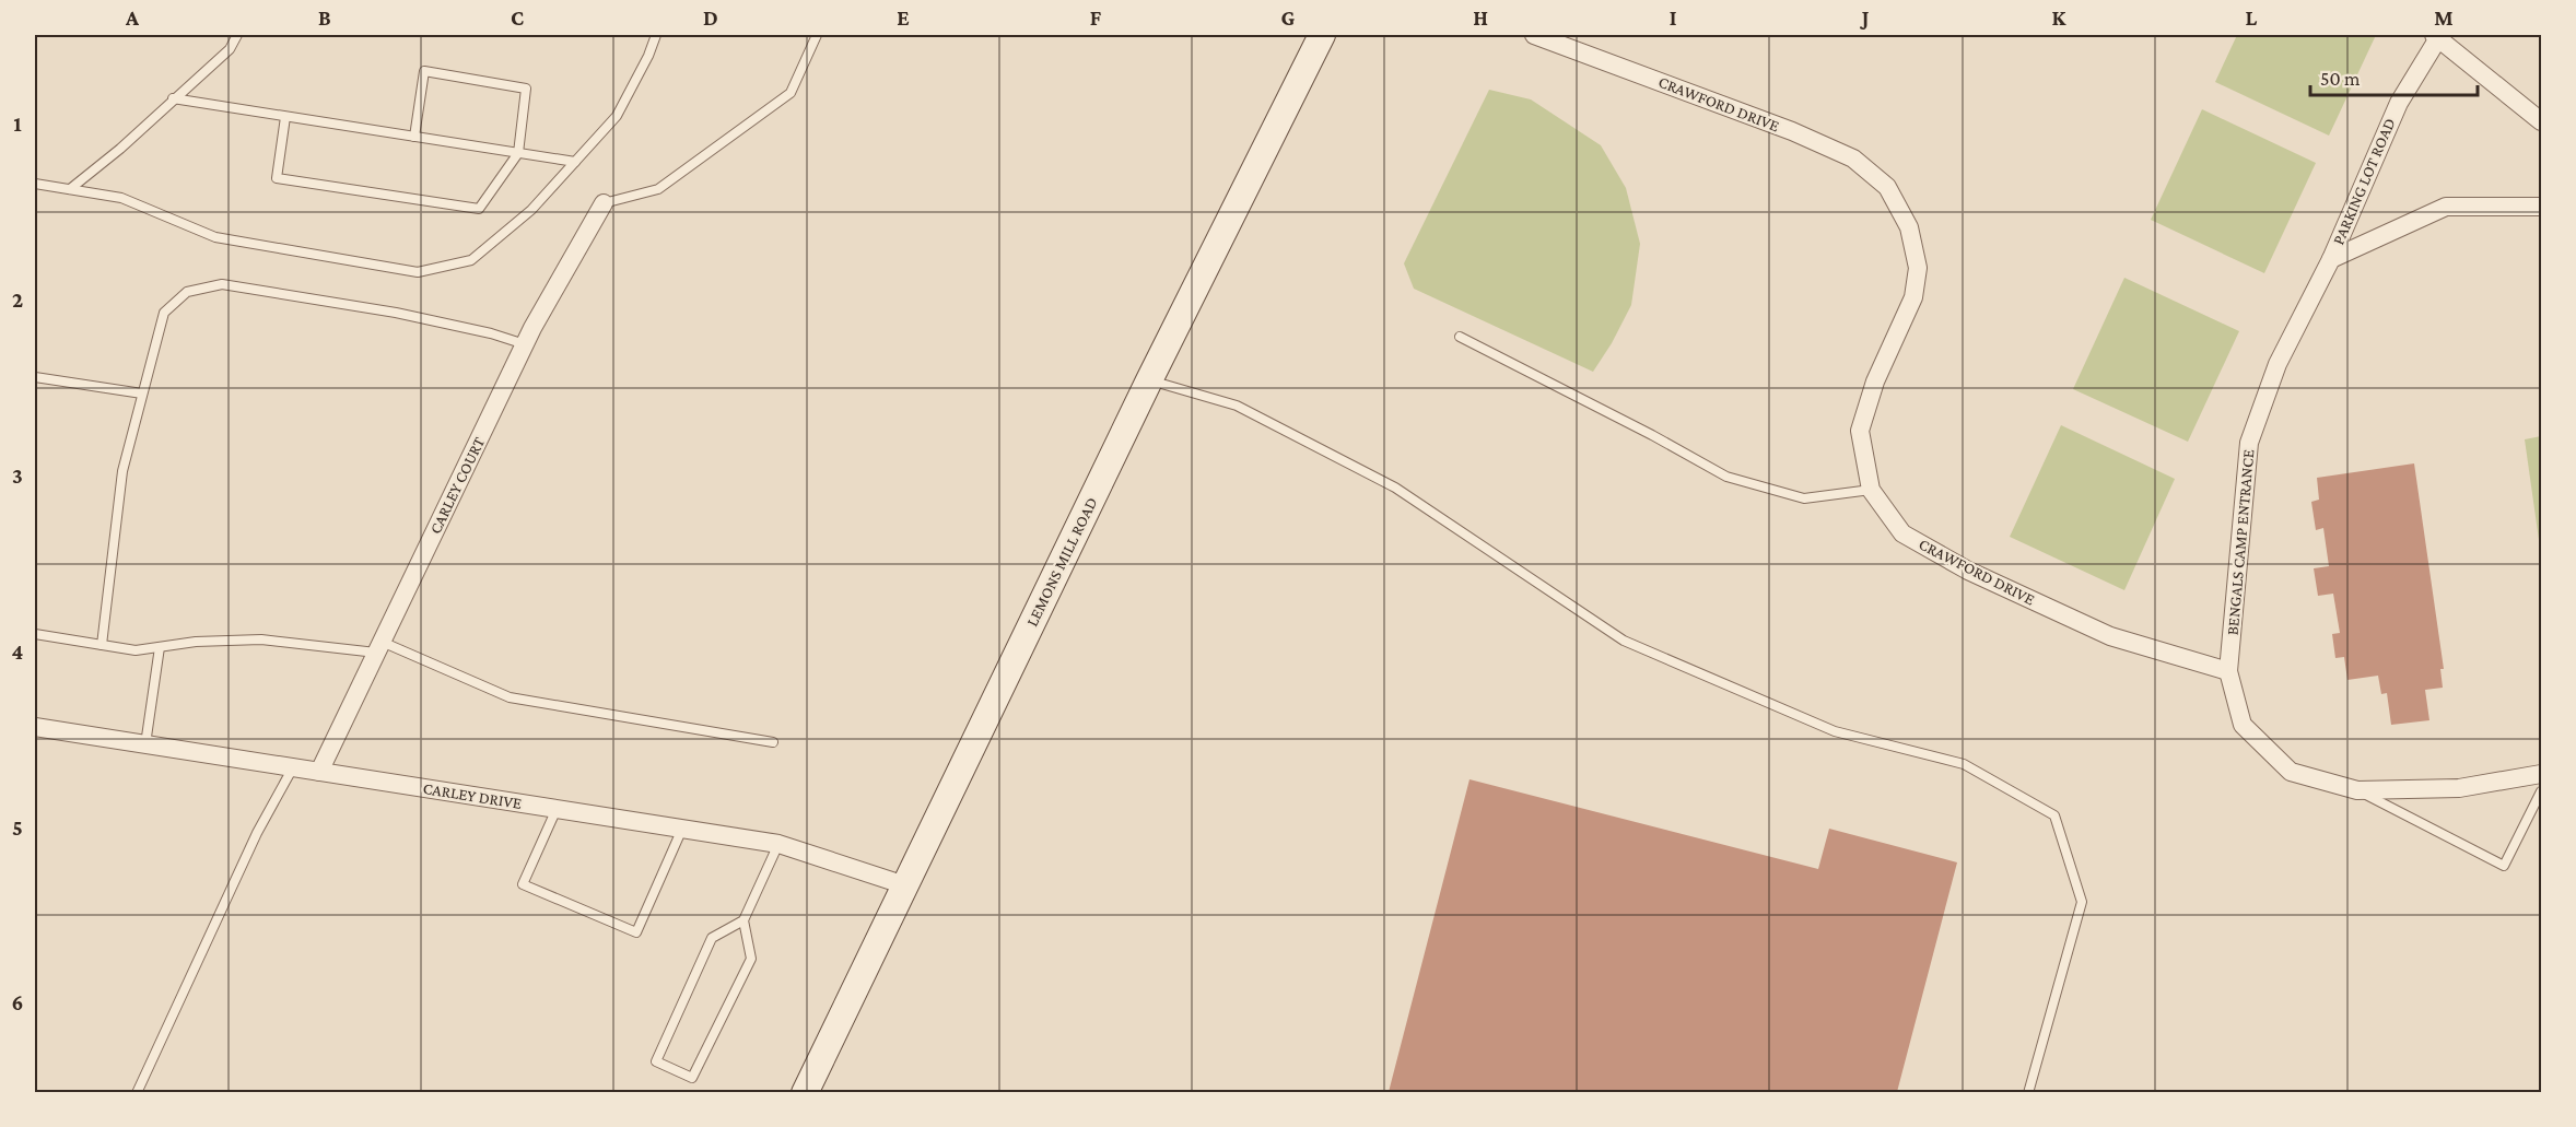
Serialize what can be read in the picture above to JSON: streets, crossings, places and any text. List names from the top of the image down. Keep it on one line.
{"streets":{"street":["CRAWFORD DRIVE","PARKING LOT ROAD","CARLEY COURT","BENGALS CAMP ENTRANCE","LEMONS MILL ROAD","CARLEY DRIVE"]},"crossings":[["CRAWFORD DRIVE","BENGALS CAMP ENTRANCE"],["PARKING LOT ROAD","BENGALS CAMP ENTRANCE"],["CARLEY COURT","CARLEY DRIVE"],["LEMONS MILL ROAD","CARLEY DRIVE"]],"scale_bar":"50 m","grid":{"columns":["A","B","C","D","E","F","G","H","I","J","K","L","M"],"rows":["1","2","3","4","5","6"]}}
